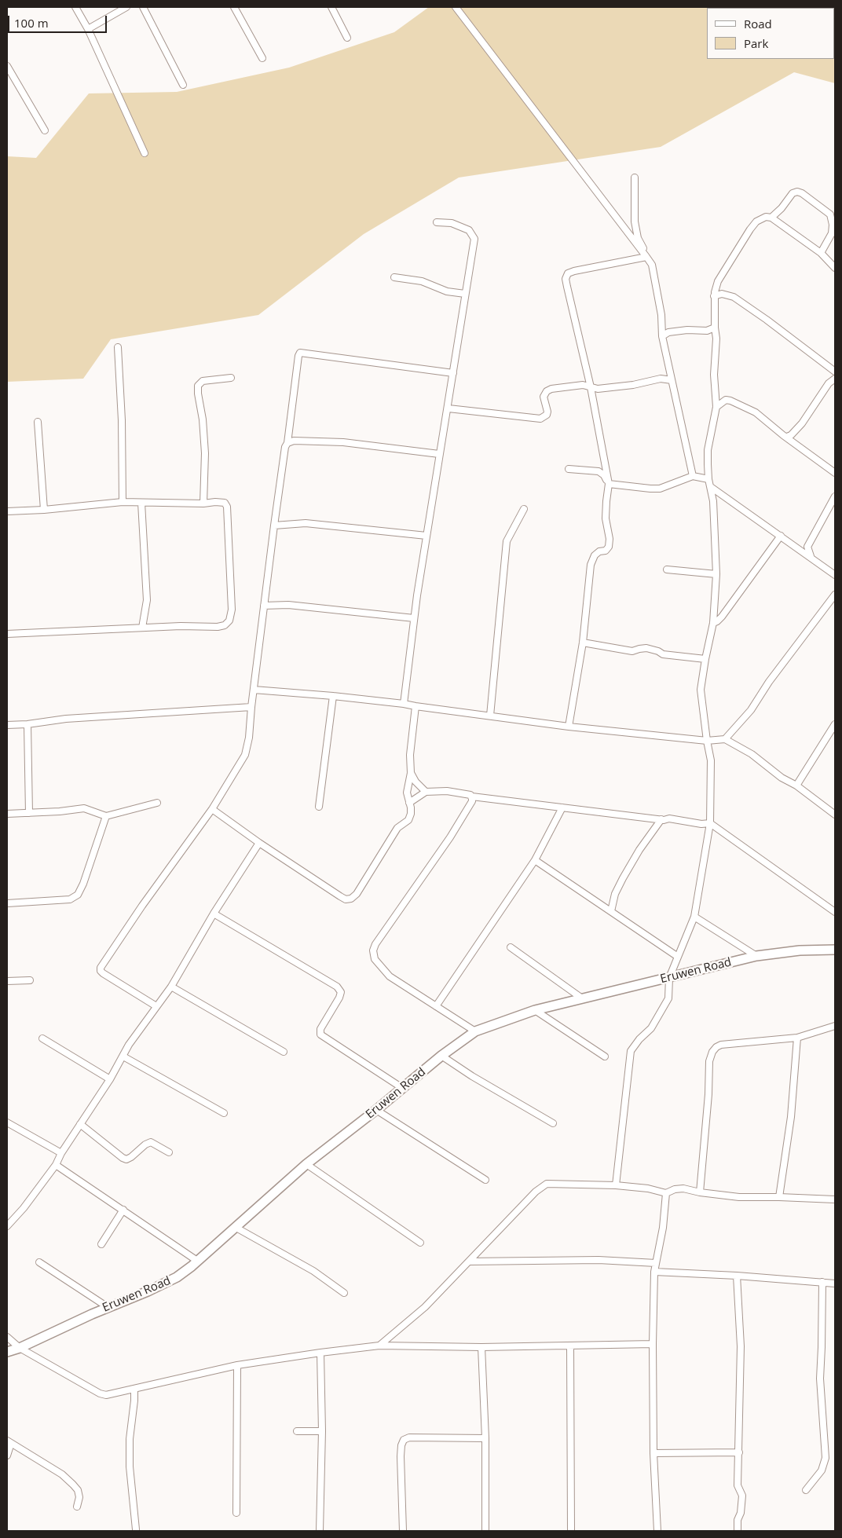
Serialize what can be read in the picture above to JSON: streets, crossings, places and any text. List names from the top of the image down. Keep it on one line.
{"streets":{"street":["Eruwen Road"]},"legend":["Road","Park"],"scale_bar":"100 m"}
